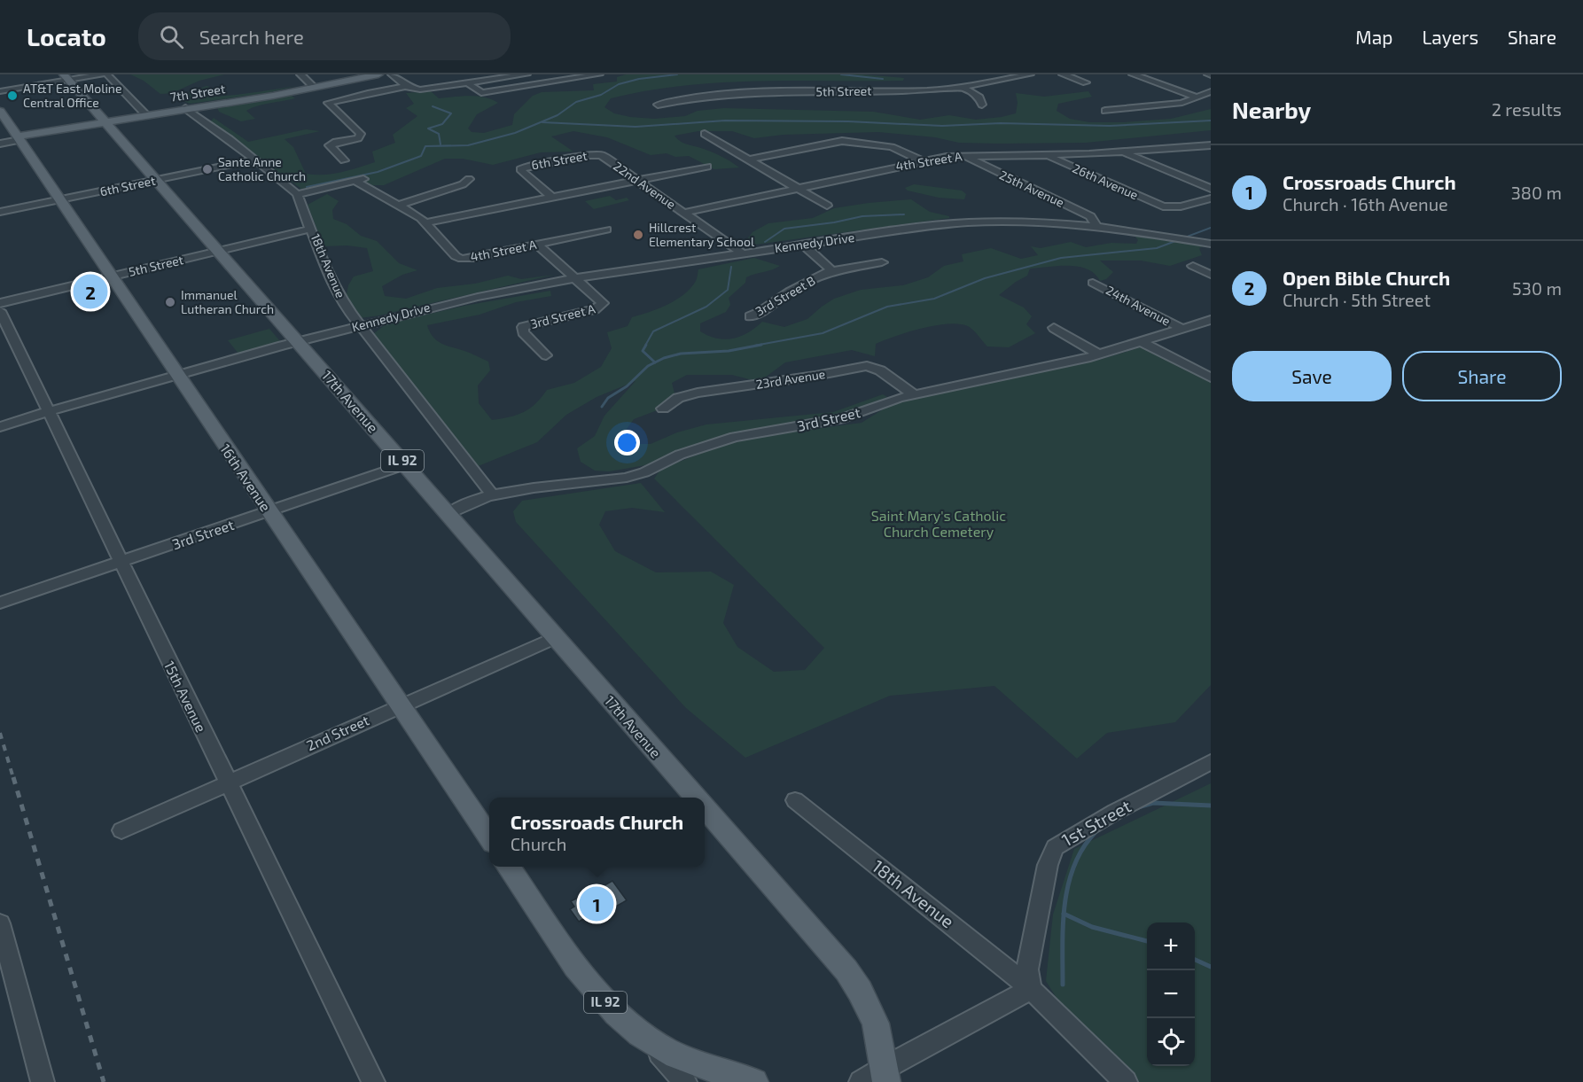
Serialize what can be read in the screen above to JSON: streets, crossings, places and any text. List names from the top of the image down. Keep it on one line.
{"streets":{"main road":["7th Street","17th Avenue","IL 92","16th Avenue"],"street":["5th Street","6th Street","4th Street A","26th Avenue","22nd Avenue","25th Avenue","Kennedy Drive","18th Avenue","3rd Street B","24th Avenue","3rd Street A","23rd Avenue","3rd Street","15th Avenue","2nd Street","1st Street"]},"crossings":[["5th Street","18th Avenue"],["5th Street","17th Avenue"],["5th Street","16th Avenue"],["7th Street","18th Avenue"],["7th Street","17th Avenue"],["7th Street","16th Avenue"],["6th Street","22nd Avenue"],["6th Street","18th Avenue"],["6th Street","17th Avenue"],["6th Street","16th Avenue"],["4th Street A","26th Avenue"],["4th Street A","22nd Avenue"],["4th Street A","25th Avenue"],["22nd Avenue","Kennedy Drive"],["25th Avenue","Kennedy Drive"],["Kennedy Drive","18th Avenue"],["Kennedy Drive","3rd Street A"],["Kennedy Drive","17th Avenue"],["Kennedy Drive","16th Avenue"],["Kennedy Drive","15th Avenue"],["18th Avenue","3rd Street"],["18th Avenue","1st Street"],["24th Avenue","3rd Street"],["23rd Avenue","3rd Street"],["17th Avenue","3rd Street"],["17th Avenue","2nd Street"],["3rd Street","16th Avenue"],["3rd Street","15th Avenue"],["16th Avenue","2nd Street"],["15th Avenue","2nd Street"]],"parks":["Saint Mary's Catholic Church Cemetery"],"places":["AT&T East Moline Central Office","Sante Anne Catholic Church","Hillcrest Elementary School","Immanuel Lutheran Church"],"page":{"header":"Locato","search":"Search here","nav":["Map","Layers","Share"],"heading":["Nearby","2 results"],"list":[{"mark":"1","name":"Crossroads Church","note":"Church · 16th Avenue","value":"380 m"},{"mark":"2","name":"Open Bible Church","note":"Church · 5th Street","value":"530 m"}],"pins":["2","1"],"buttons":["Save","Share"],"popup":["Crossroads Church","Church"],"map_buttons":["+","−"]}}
